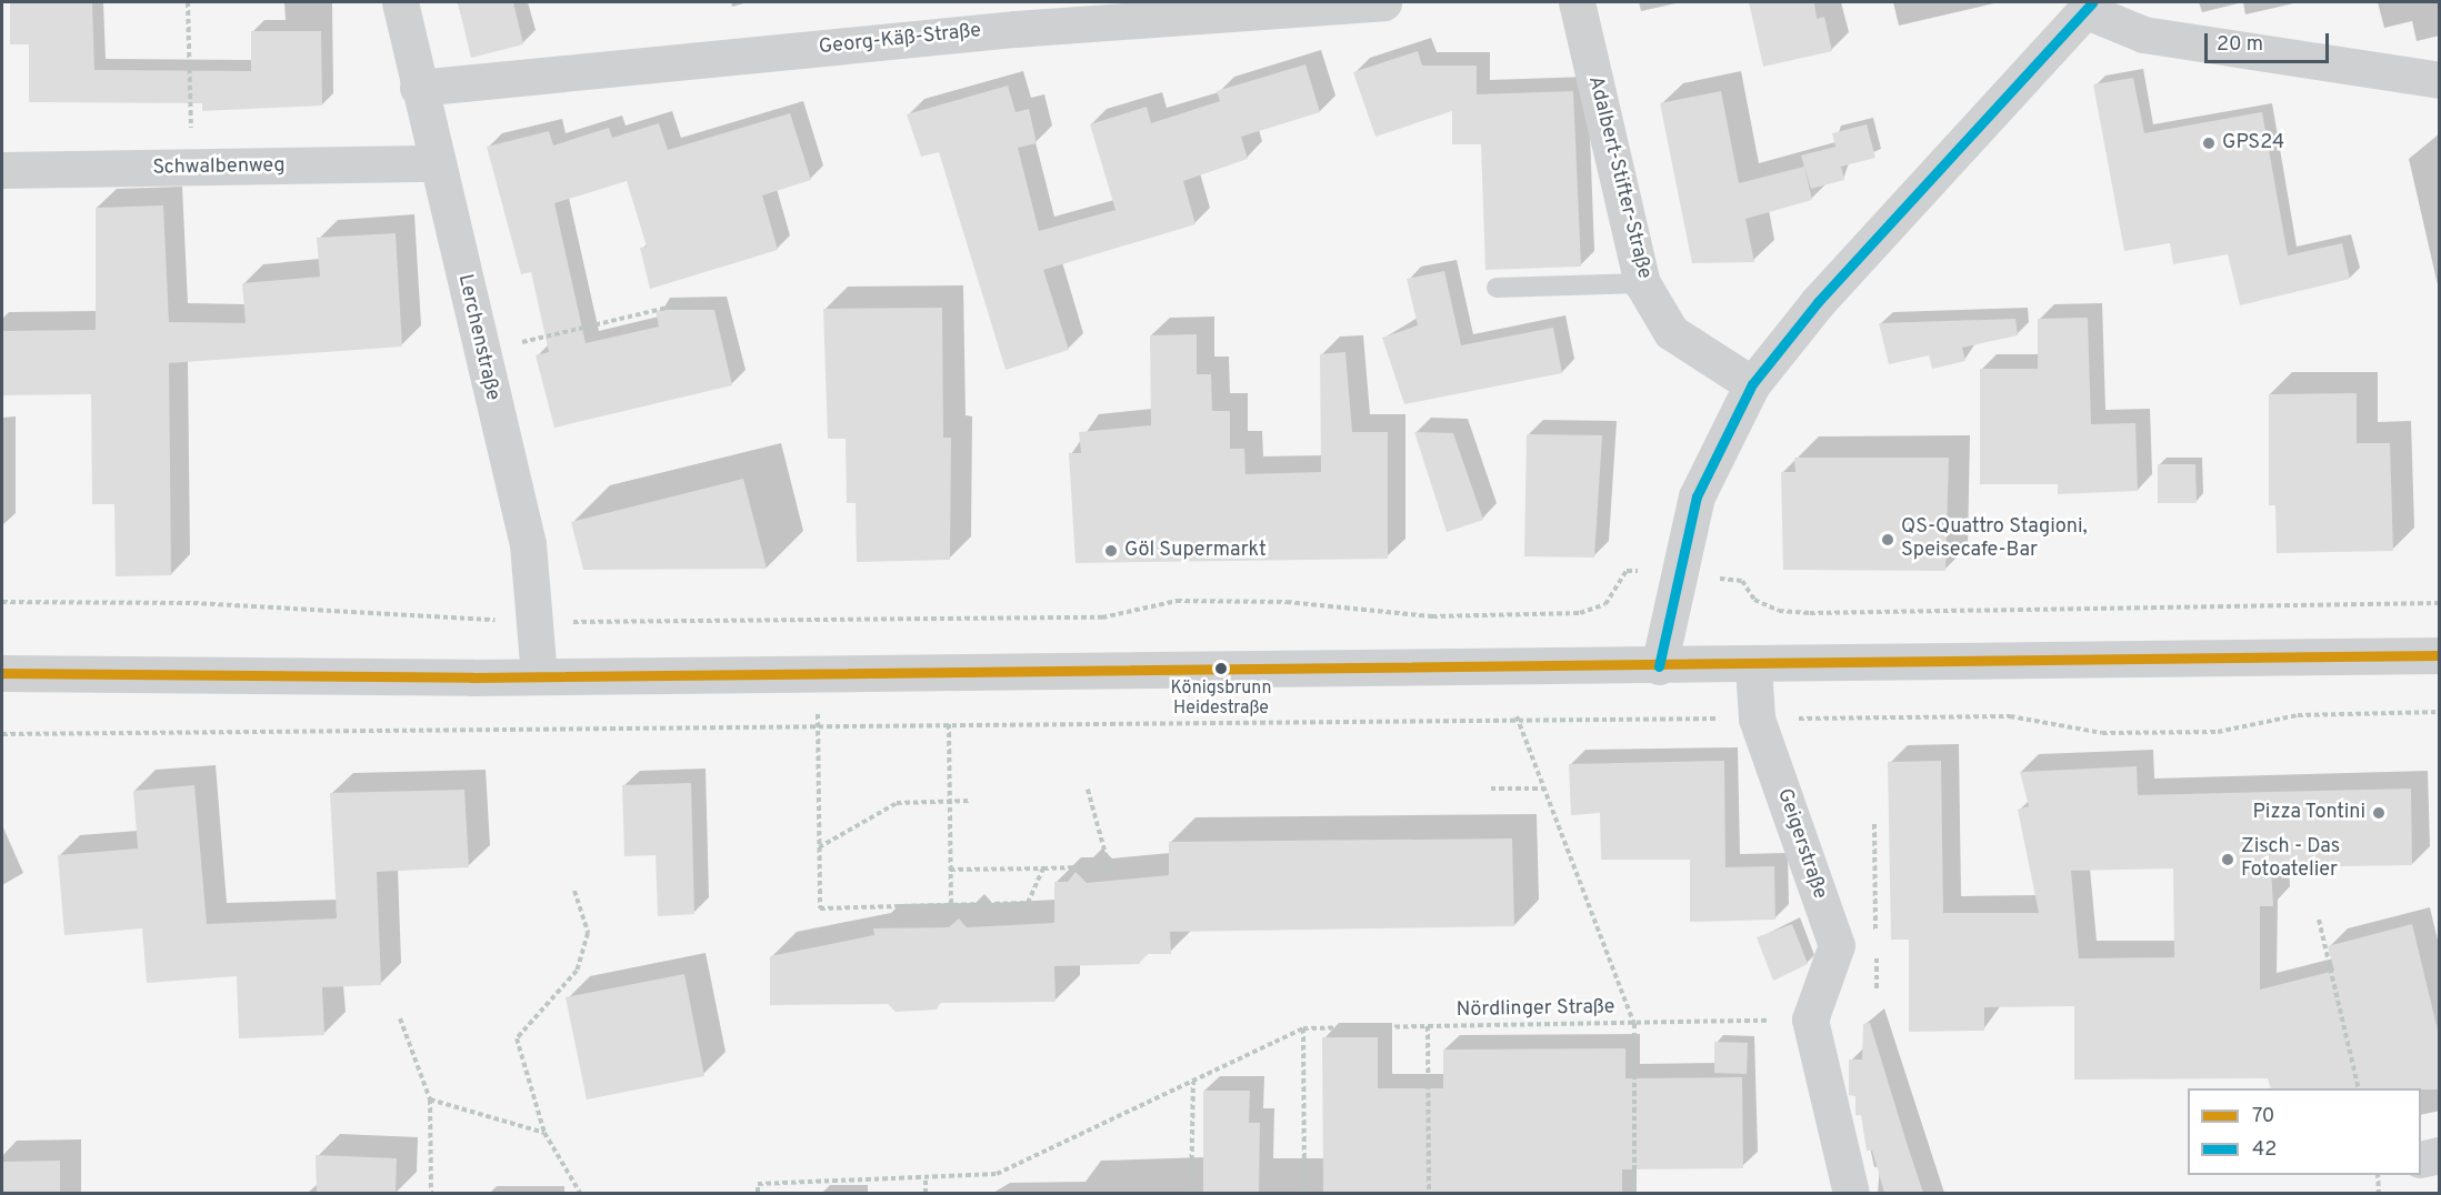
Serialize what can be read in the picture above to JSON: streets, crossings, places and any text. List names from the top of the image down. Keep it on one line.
{"streets":{"street":["Georg-Käß-Straße","Schwalbenweg","Adalbert-Stifter-Straße","Lerchenstraße","Geigerstraße"],"path":["Nördlinger Straße"]},"crossings":[["Georg-Käß-Straße","Lerchenstraße"],["Schwalbenweg","Lerchenstraße"]],"places":["GPS24","QS-Quattro Stagioni, Speisecafe-Bar","Göl Supermarkt","Königsbrunn Heidestraße","Pizza Tontini","Zisch - Das Fotoatelier"],"lines":["transit line 42","transit line 70"],"legend":["70","42"],"scale_bar":"20 m"}
